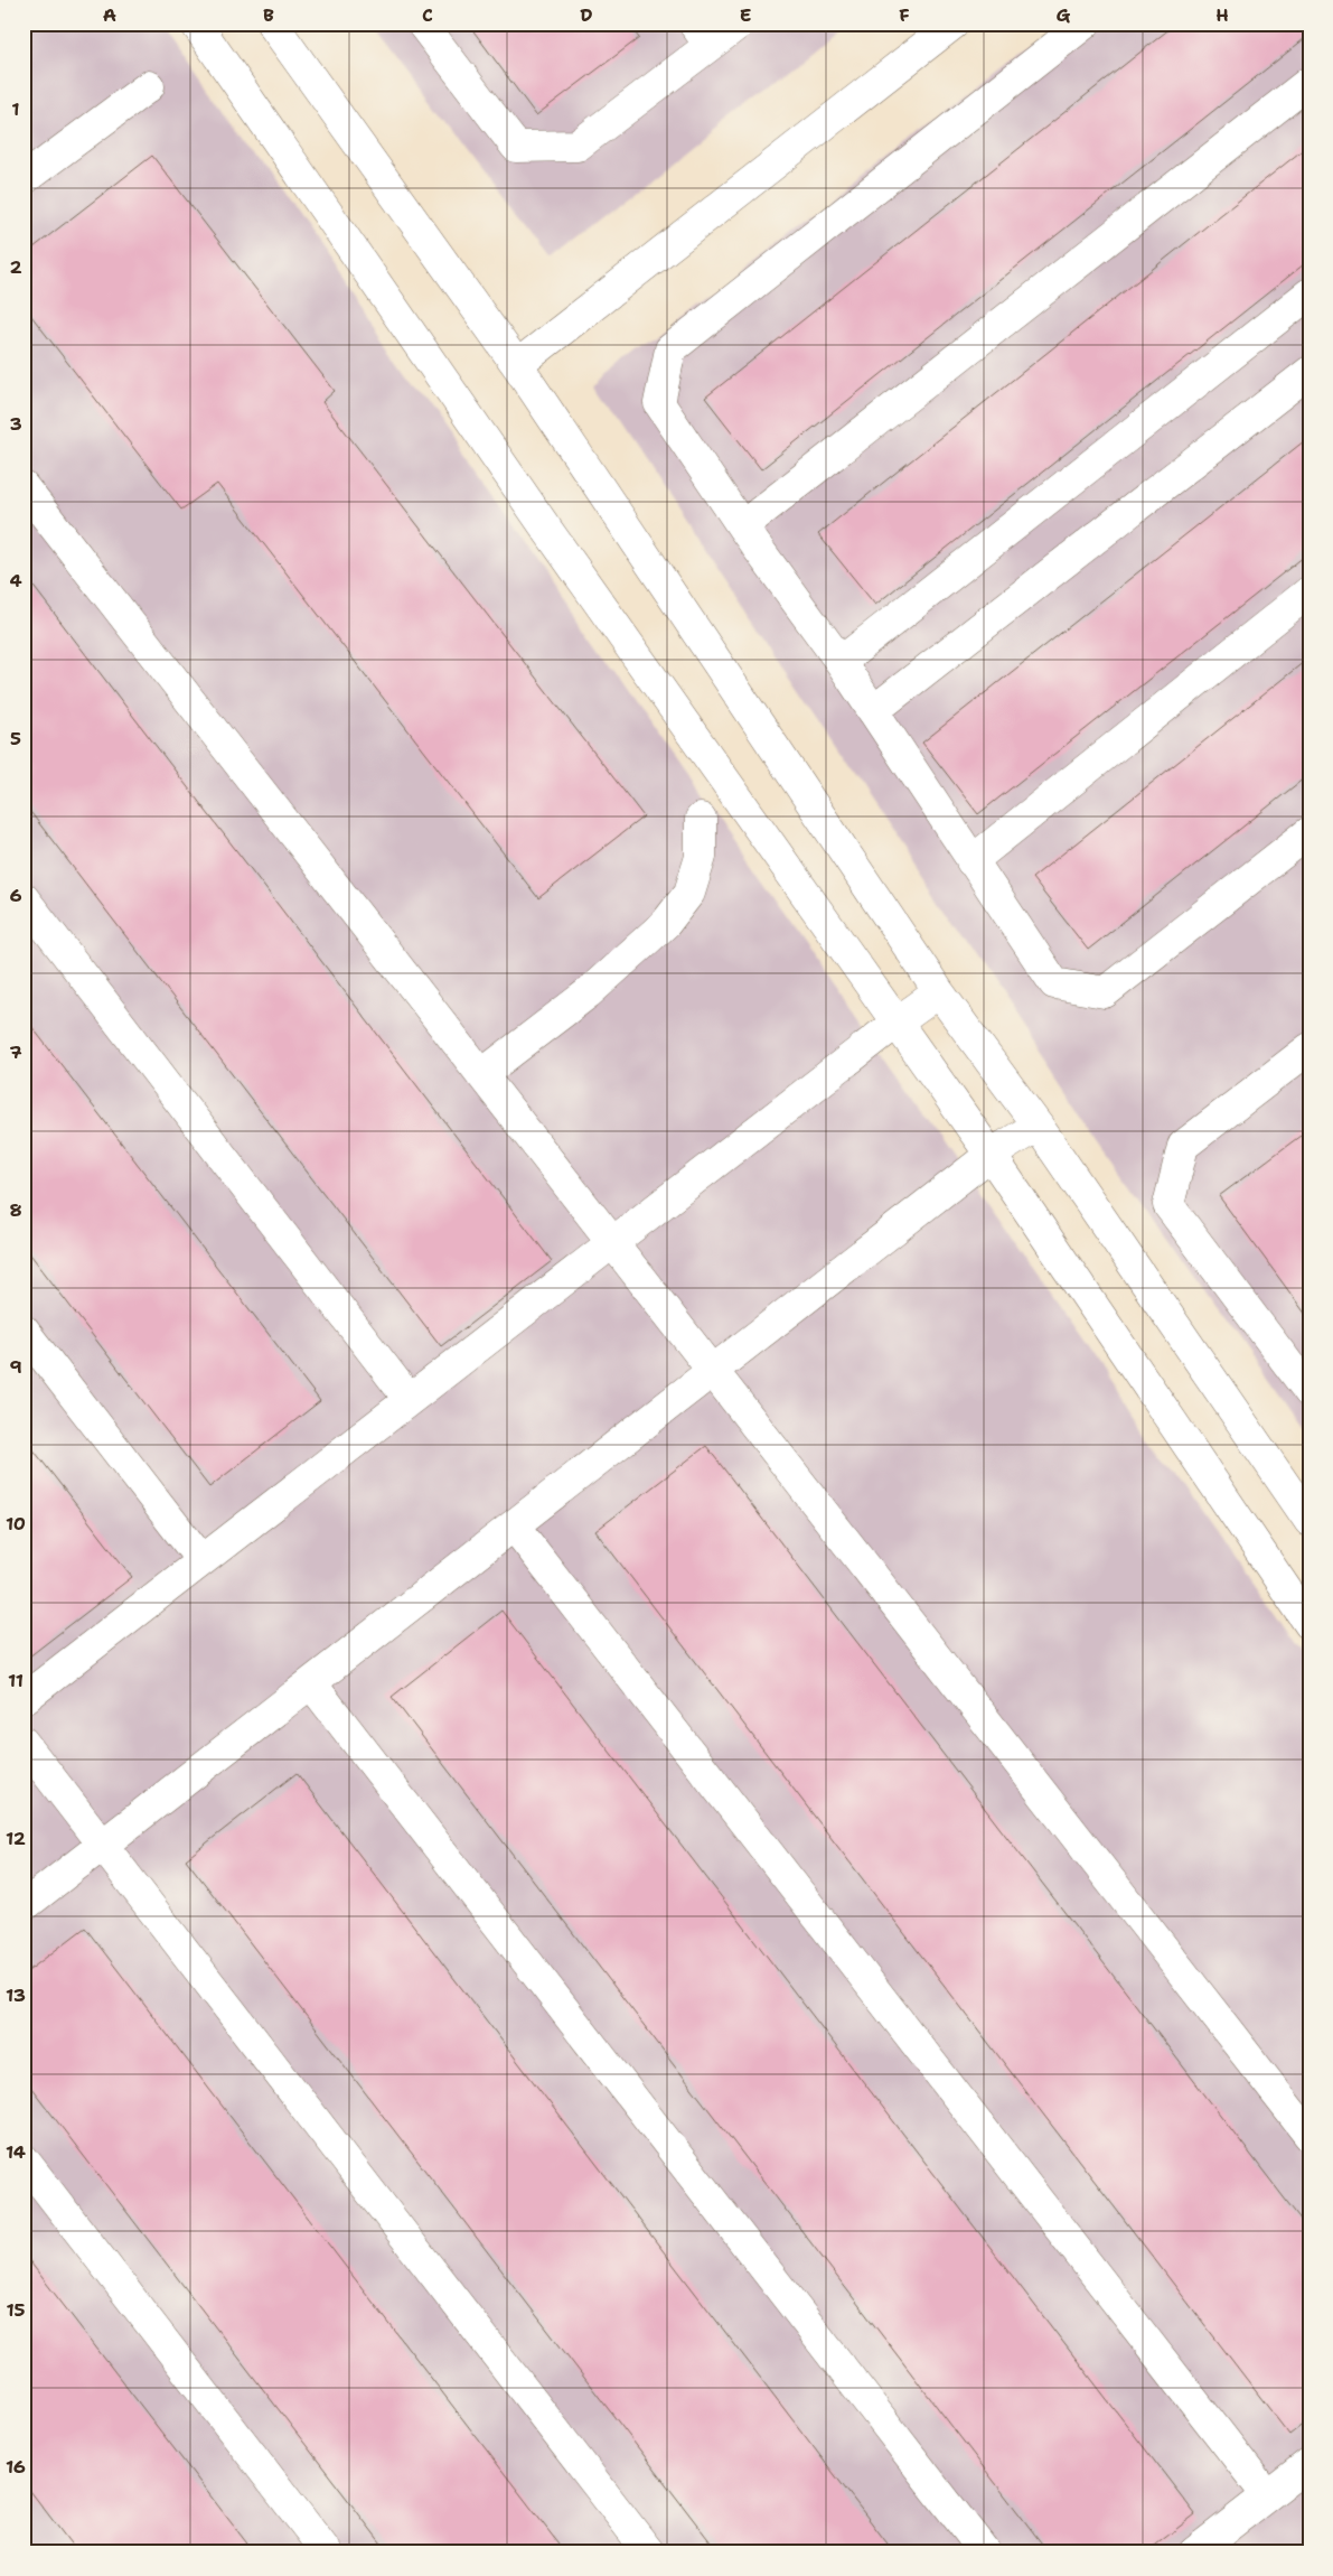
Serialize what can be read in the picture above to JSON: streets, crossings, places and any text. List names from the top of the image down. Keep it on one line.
{"grid":{"columns":["A","B","C","D","E","F","G","H"],"rows":["1","2","3","4","5","6","7","8","9","10","11","12","13","14","15","16"]}}
